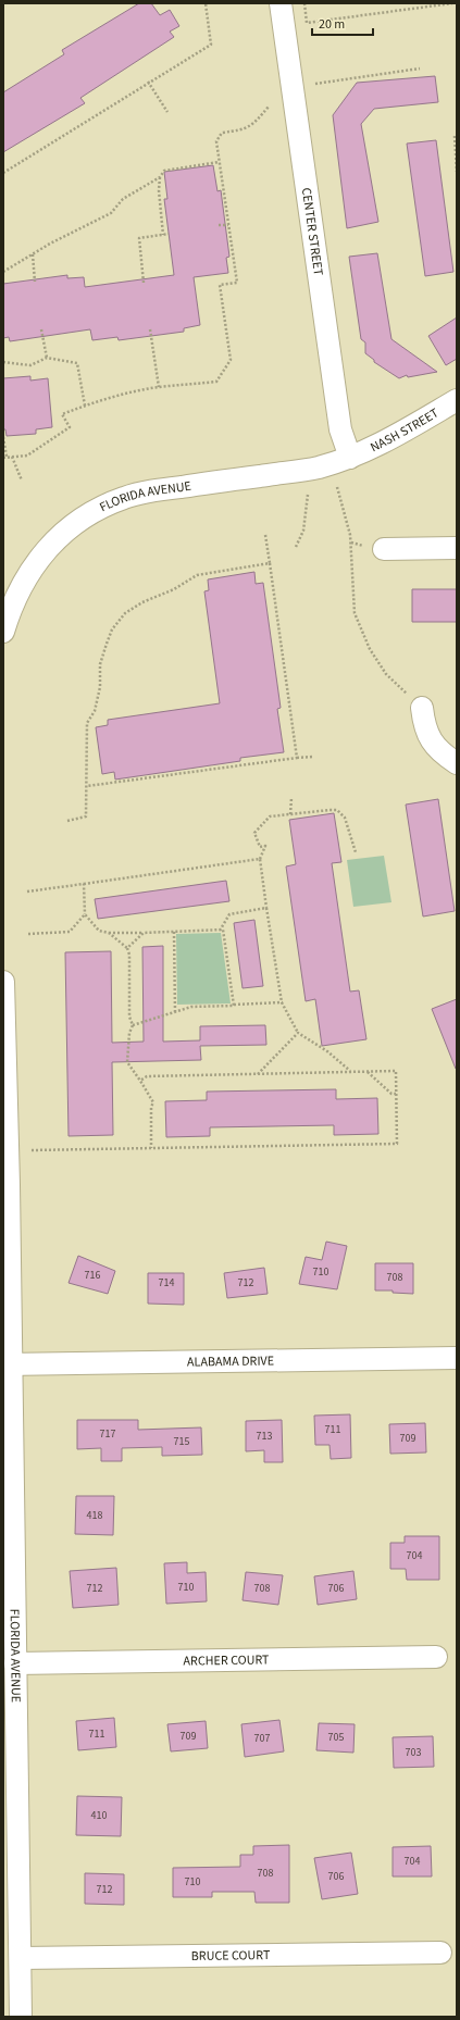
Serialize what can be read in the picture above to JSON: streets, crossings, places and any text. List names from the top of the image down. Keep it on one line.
{"streets":{"street":["CENTER STREET","NASH STREET","FLORIDA AVENUE","ALABAMA DRIVE","ARCHER COURT","BRUCE COURT"]},"crossings":[["CENTER STREET","NASH STREET"],["CENTER STREET","FLORIDA AVENUE"],["NASH STREET","FLORIDA AVENUE"],["FLORIDA AVENUE","ALABAMA DRIVE"],["FLORIDA AVENUE","ARCHER COURT"],["FLORIDA AVENUE","BRUCE COURT"]],"house_numbers":["710","716","708","714","712","711","717","713","709","715","418","704","710","712","708","706","711","709","705","707","703","410","704","708","706","710","712"],"scale_bar":"20 m"}
